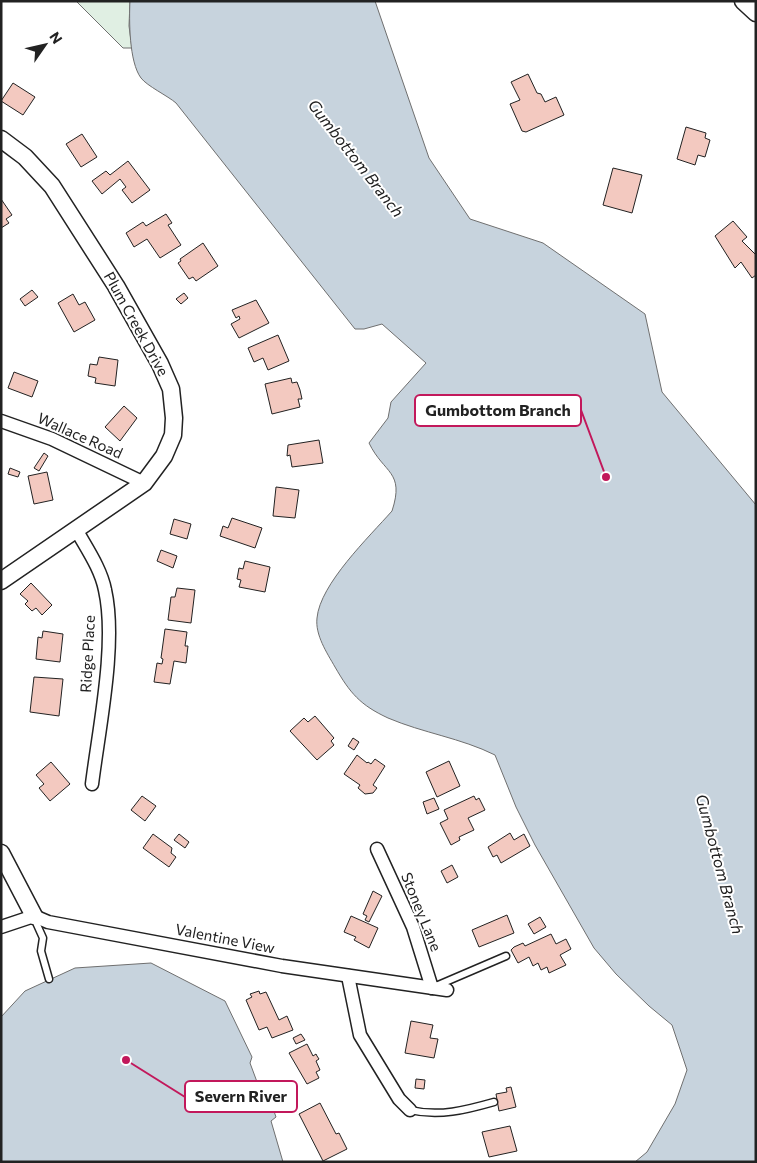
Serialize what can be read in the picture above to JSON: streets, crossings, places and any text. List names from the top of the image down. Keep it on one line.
{"streets":{"street":["Plum Creek Drive","Wallace Road","Ridge Place","Stoney Lane","Valentine View"]},"crossings":[["Plum Creek Drive","Wallace Road"],["Plum Creek Drive","Ridge Place"],["Stoney Lane","Valentine View"]],"water":["Gumbottom Branch"],"places":["Gumbottom Branch","Severn River"],"north":"top right"}
